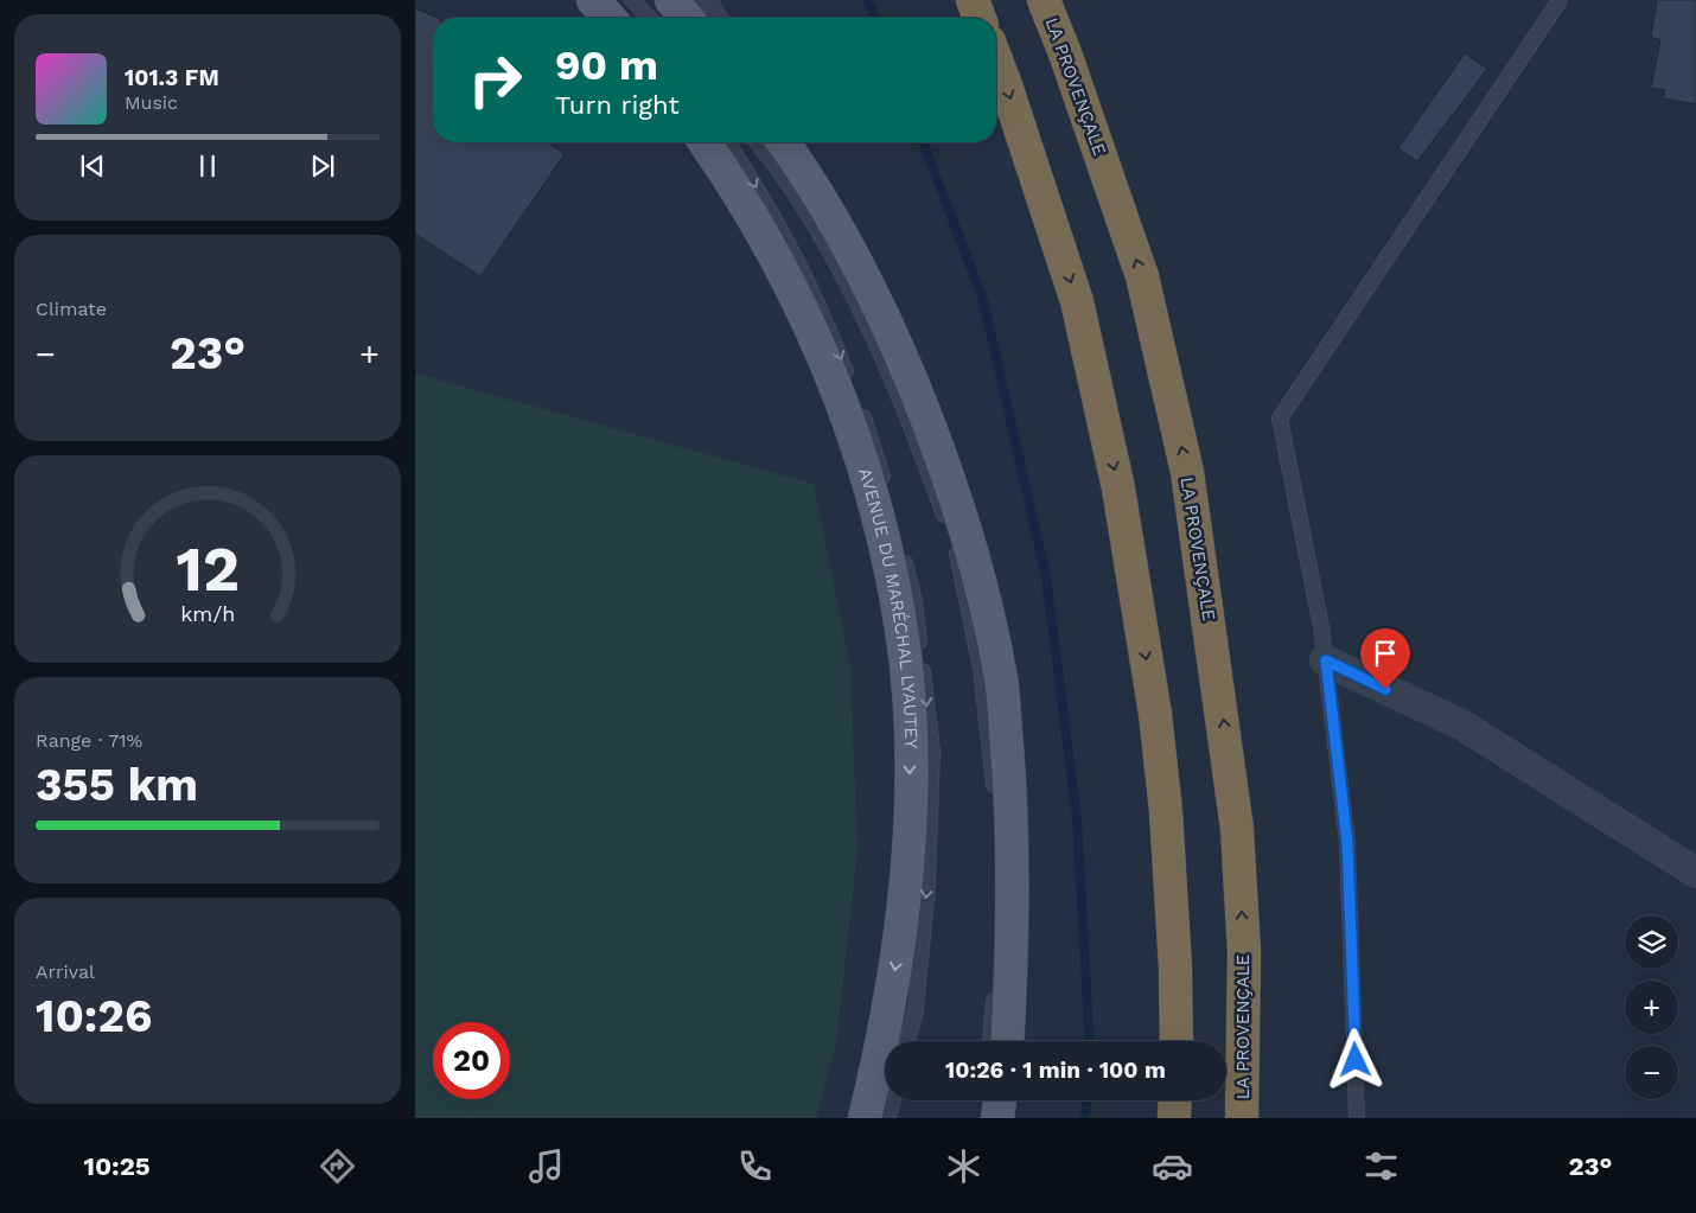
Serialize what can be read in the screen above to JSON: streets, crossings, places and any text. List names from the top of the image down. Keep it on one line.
{"streets":{"highway":["LA PROVENÇALE"],"main road":["AVENUE DU MARÉCHAL LYAUTEY"]},"page":{"turn":["90 m","Turn right"],"song":["101.3 FM","Music"],"tile":["Climate",["Range · 71%","355 km"],["Arrival","10:26"]],"heat":["−","23°","+"],"map_buttons":["+","−"],"limit":"20","trip":"10:26 · 1 min · 100 m","tabs":["10:25","23°"],"gauge":["12","km/h"]}}
